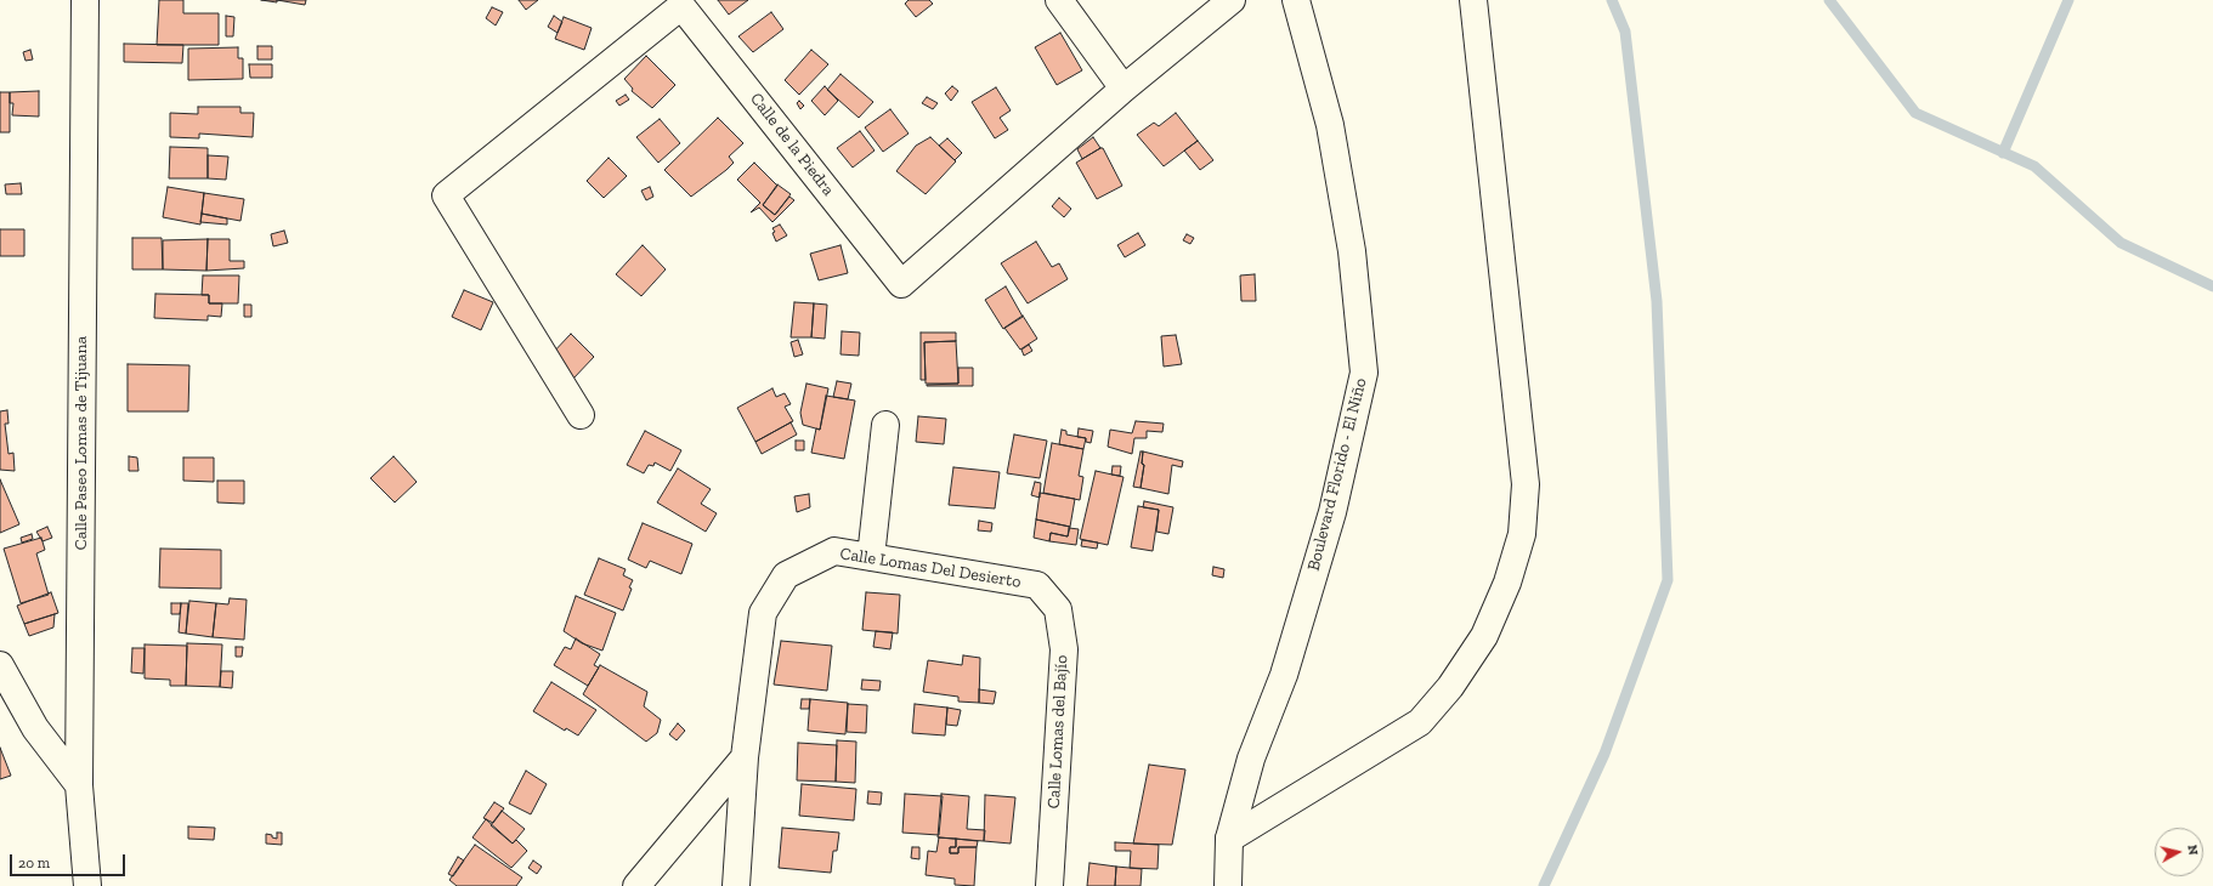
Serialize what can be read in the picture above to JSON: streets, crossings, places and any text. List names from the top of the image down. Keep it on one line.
{"streets":{"street":["Calle de la Piedra","Calle Paseo Lomas de Tijuana","Boulevard Florido - El Niño","Calle Lomas Del Desierto","Calle Lomas del Bajío"]},"crossings":[["Calle Lomas Del Desierto","Calle Lomas del Bajío"]],"scale_bar":"20 m","north":"right"}
